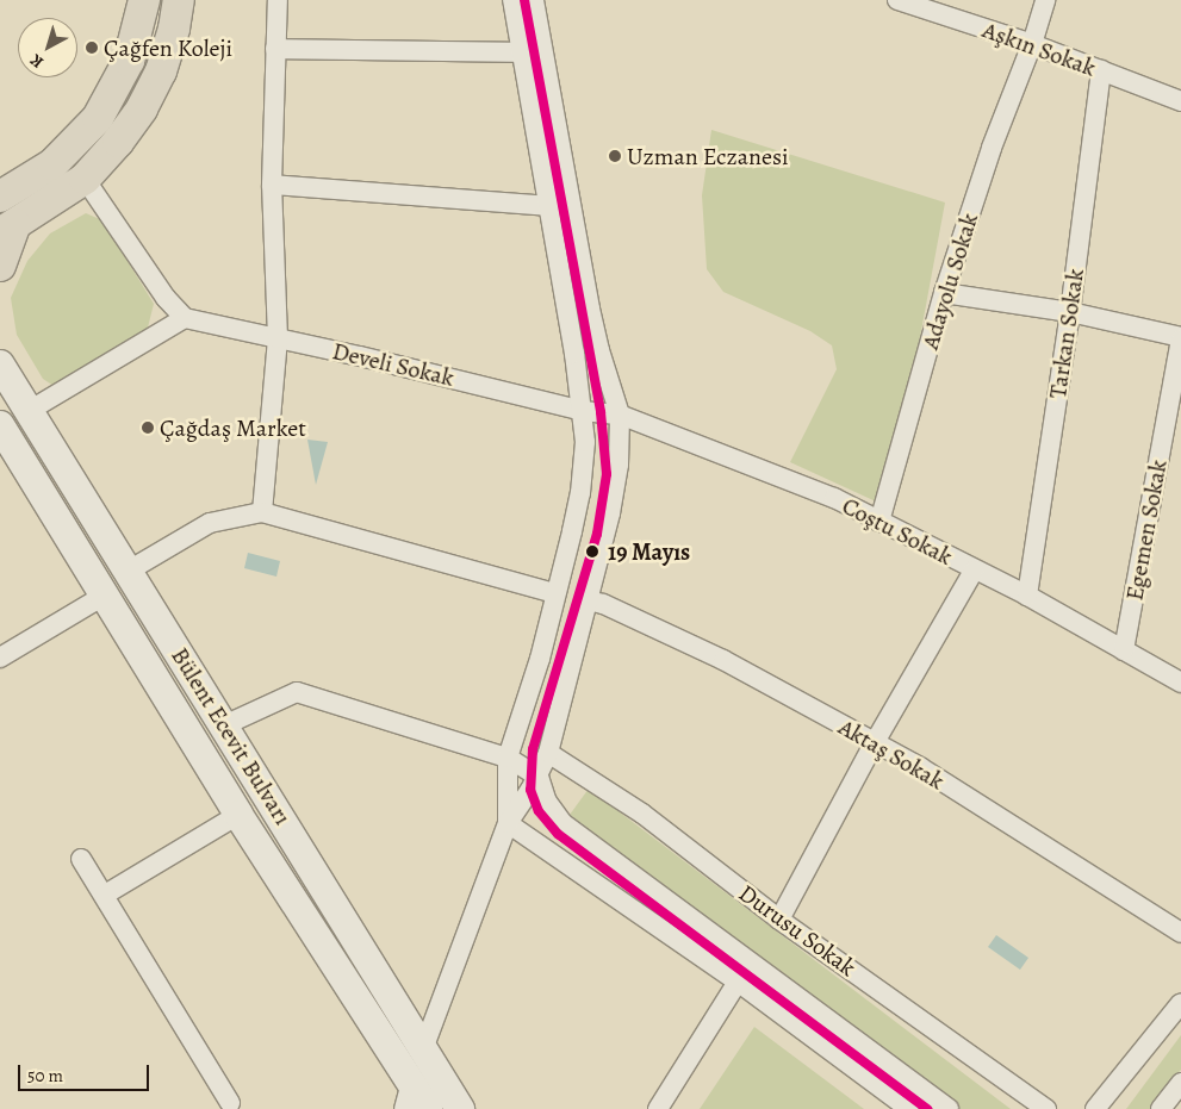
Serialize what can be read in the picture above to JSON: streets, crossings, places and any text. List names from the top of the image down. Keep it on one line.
{"streets":{"main road":["Bülent Ecevit Bulvarı"],"street":["Aşkın Sokak","Adayolu Sokak","Tarkan Sokak","Develi Sokak","Egemen Sokak","Coştu Sokak","Aktaş Sokak","Durusu Sokak"]},"crossings":[["Aşkın Sokak","Adayolu Sokak"],["Aşkın Sokak","Tarkan Sokak"],["Adayolu Sokak","Coştu Sokak"],["Tarkan Sokak","Coştu Sokak"],["Develi Sokak","Coştu Sokak"],["Egemen Sokak","Coştu Sokak"]],"places":["Çağfen Koleji","Uzman Eczanesi","Çağdaş Market","19 Mayıs"],"scale_bar":"50 m","north":"bottom left"}
